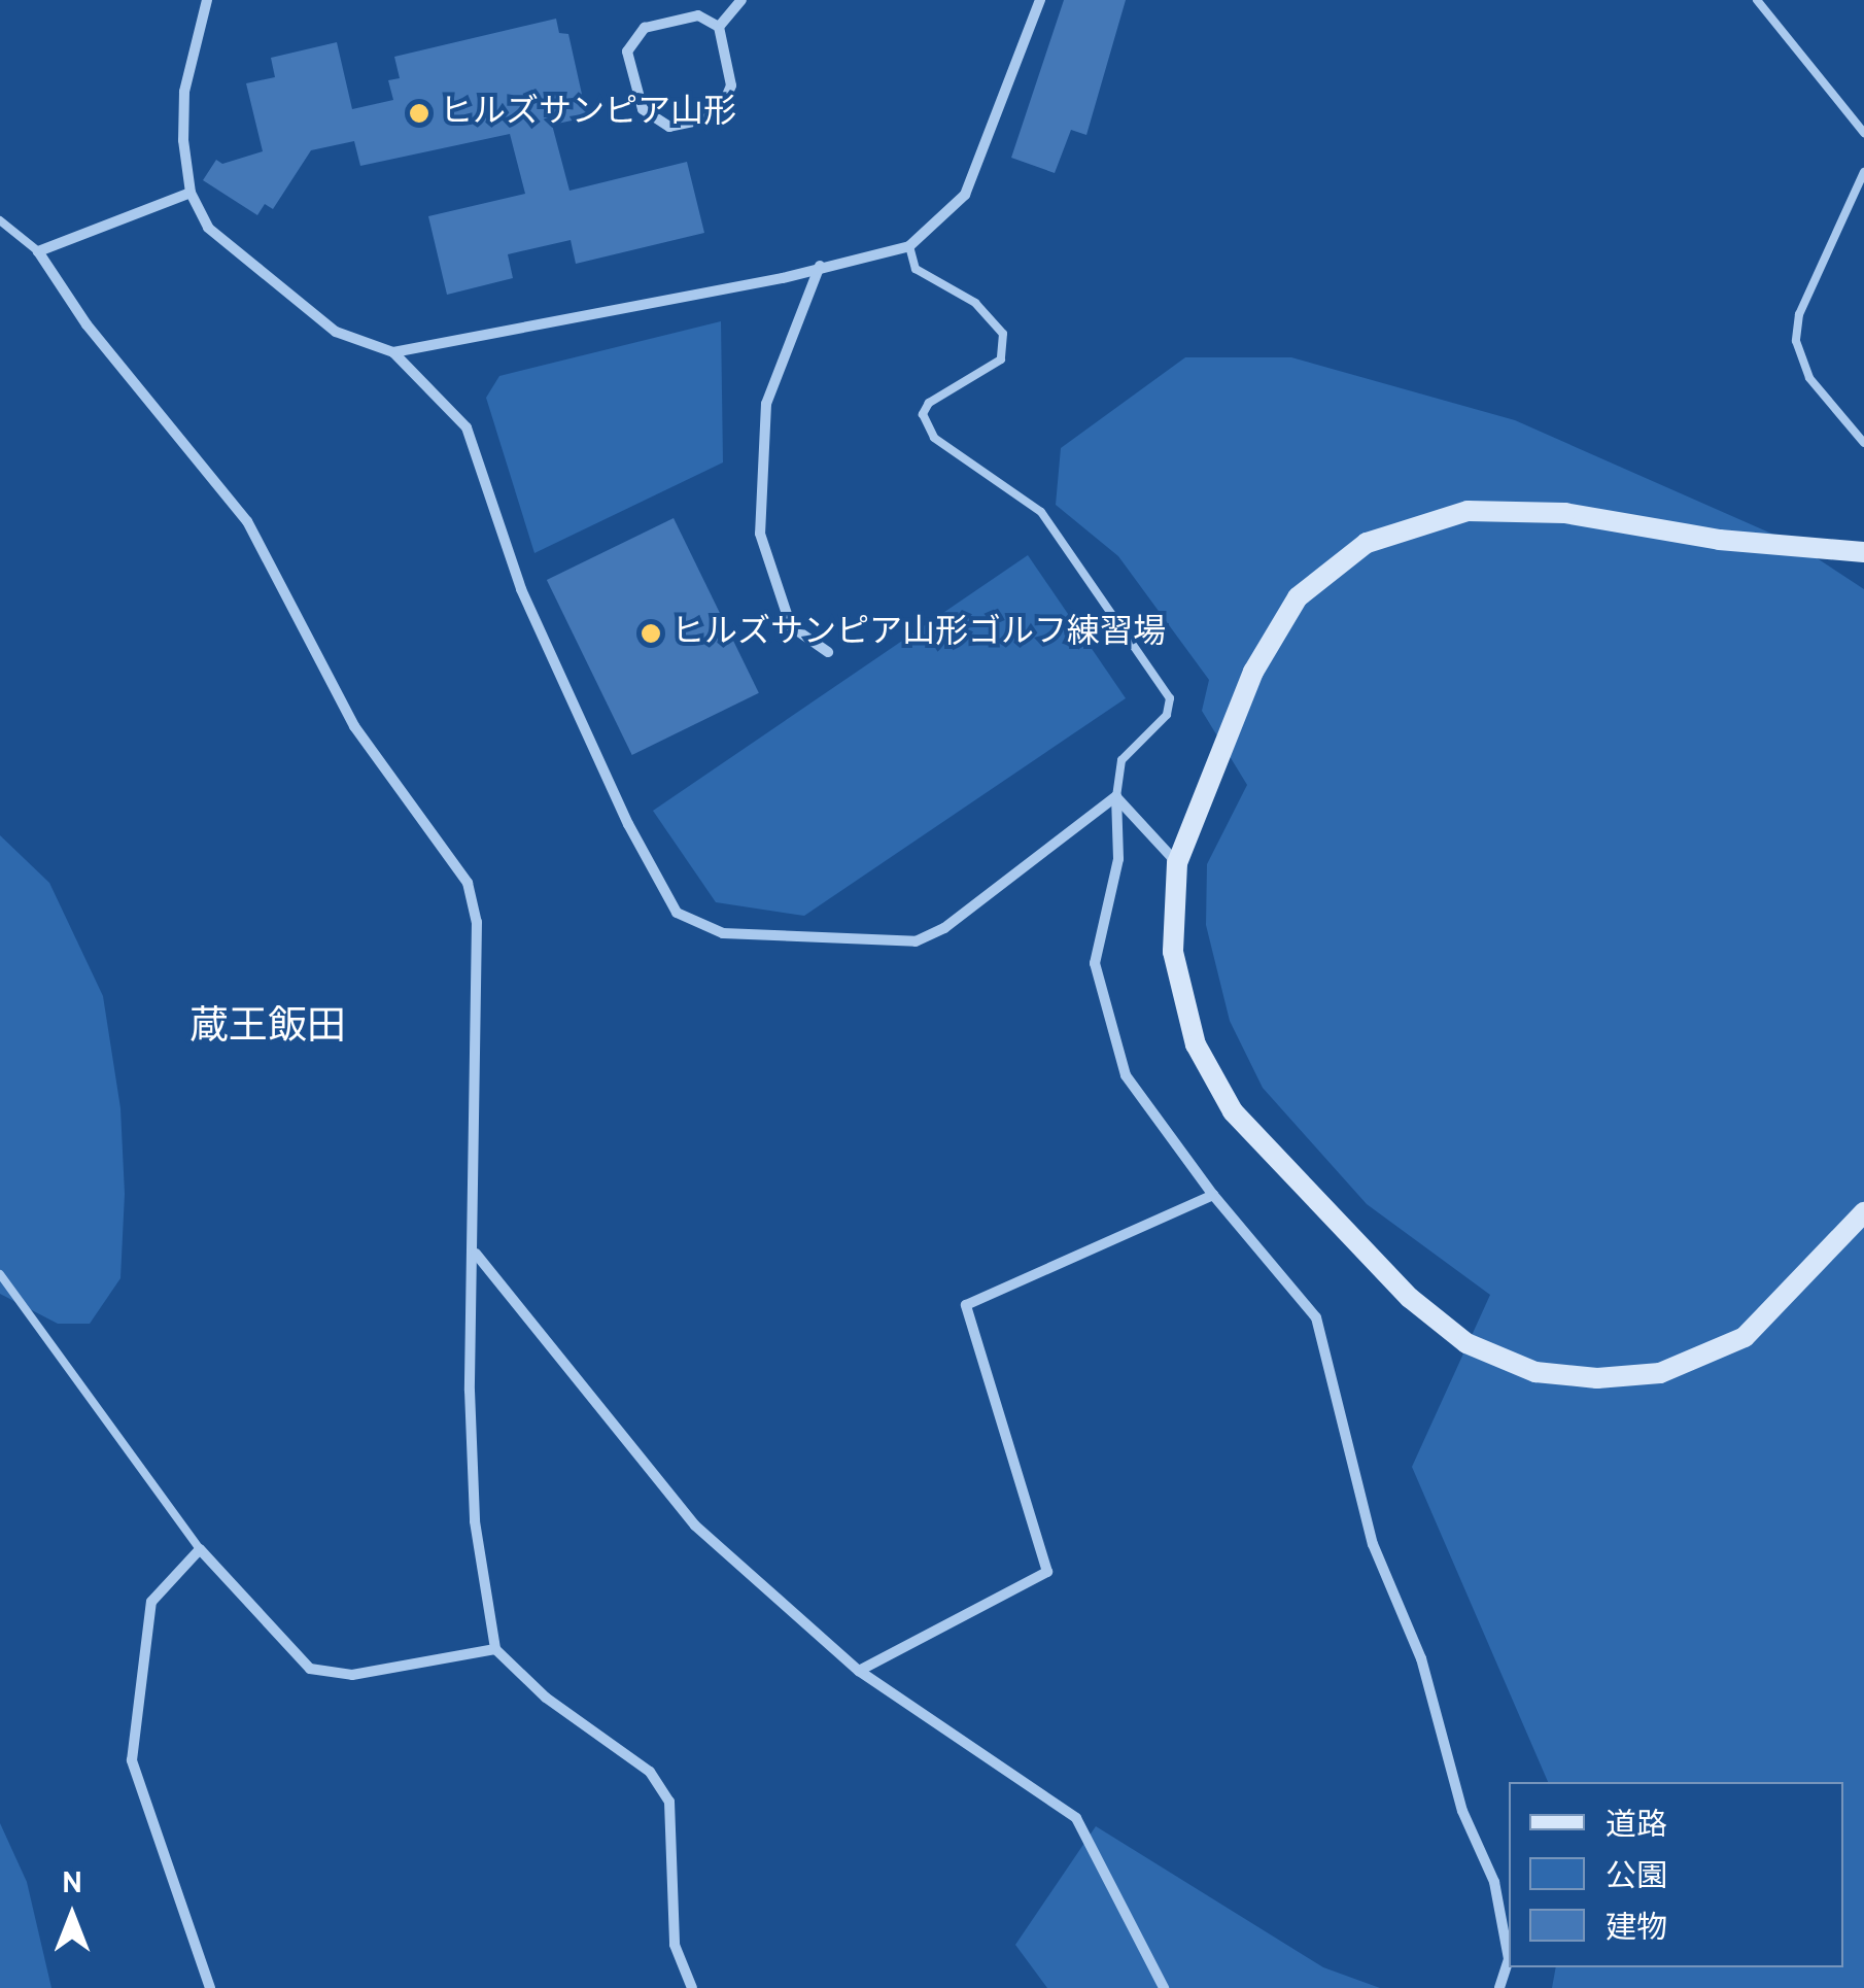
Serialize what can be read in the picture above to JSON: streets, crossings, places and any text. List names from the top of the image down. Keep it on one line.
{"districts":["蔵王飯田"],"places":["ヒルズサンピア山形","ヒルズサンピア山形ゴルフ練習場"],"legend":["道路","公園","建物"],"north":"top"}
